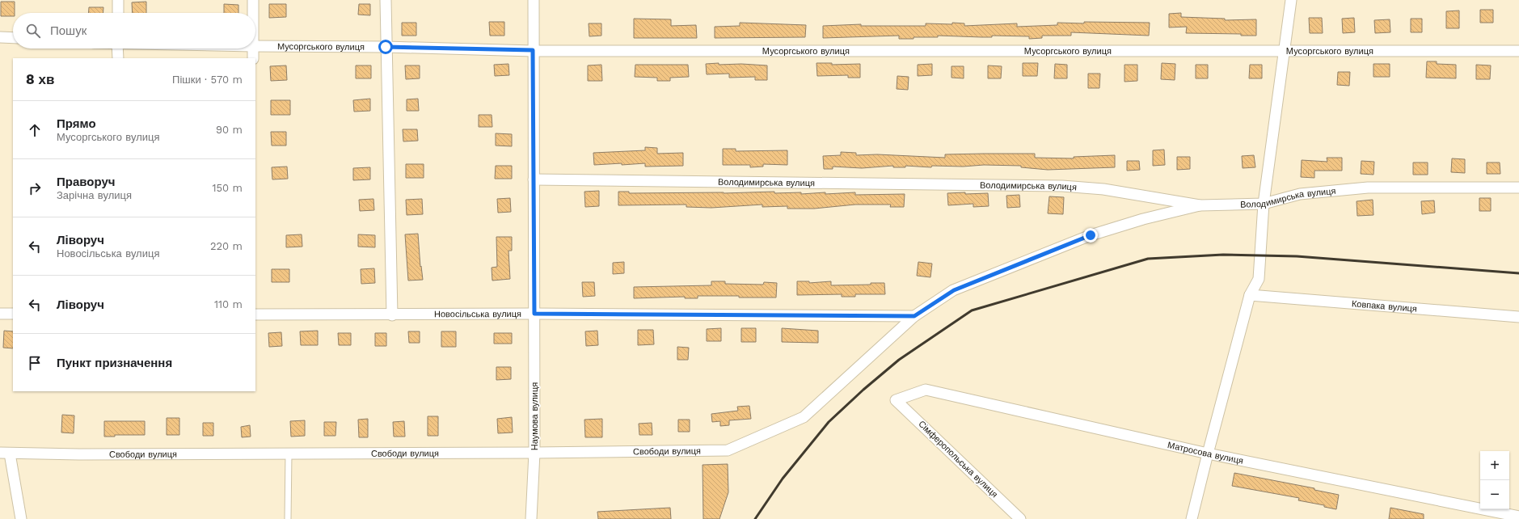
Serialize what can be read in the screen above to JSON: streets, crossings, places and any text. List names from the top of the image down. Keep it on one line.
{"streets":{"street":["Мусоргського вулиця","Володимирська вулиця","Ковпака вулиця","Новосільська вулиця","Наумова вулиця","Свободи вулиця","Матросова вулиця","Сімферопольська вулиця"]},"crossings":[["Мусоргського вулиця","Наумова вулиця"],["Володимирська вулиця","Наумова вулиця"],["Володимирська вулиця","Свободи вулиця"],["Новосільська вулиця","Наумова вулиця"],["Новосільська вулиця","Свободи вулиця"],["Наумова вулиця","Свободи вулиця"],["Матросова вулиця","Сімферопольська вулиця"]],"page":{"search":"Пошук","heading":["8 хв","Пішки · 570 m"],"list":[["Прямо","Мусоргського вулиця","90 m"],["Праворуч","Зарічна вулиця","150 m"],["Ліворуч","Новосільська вулиця","220 m"],["Ліворуч","110 m"],"Пункт призначення"],"map_buttons":["+","−"]}}
